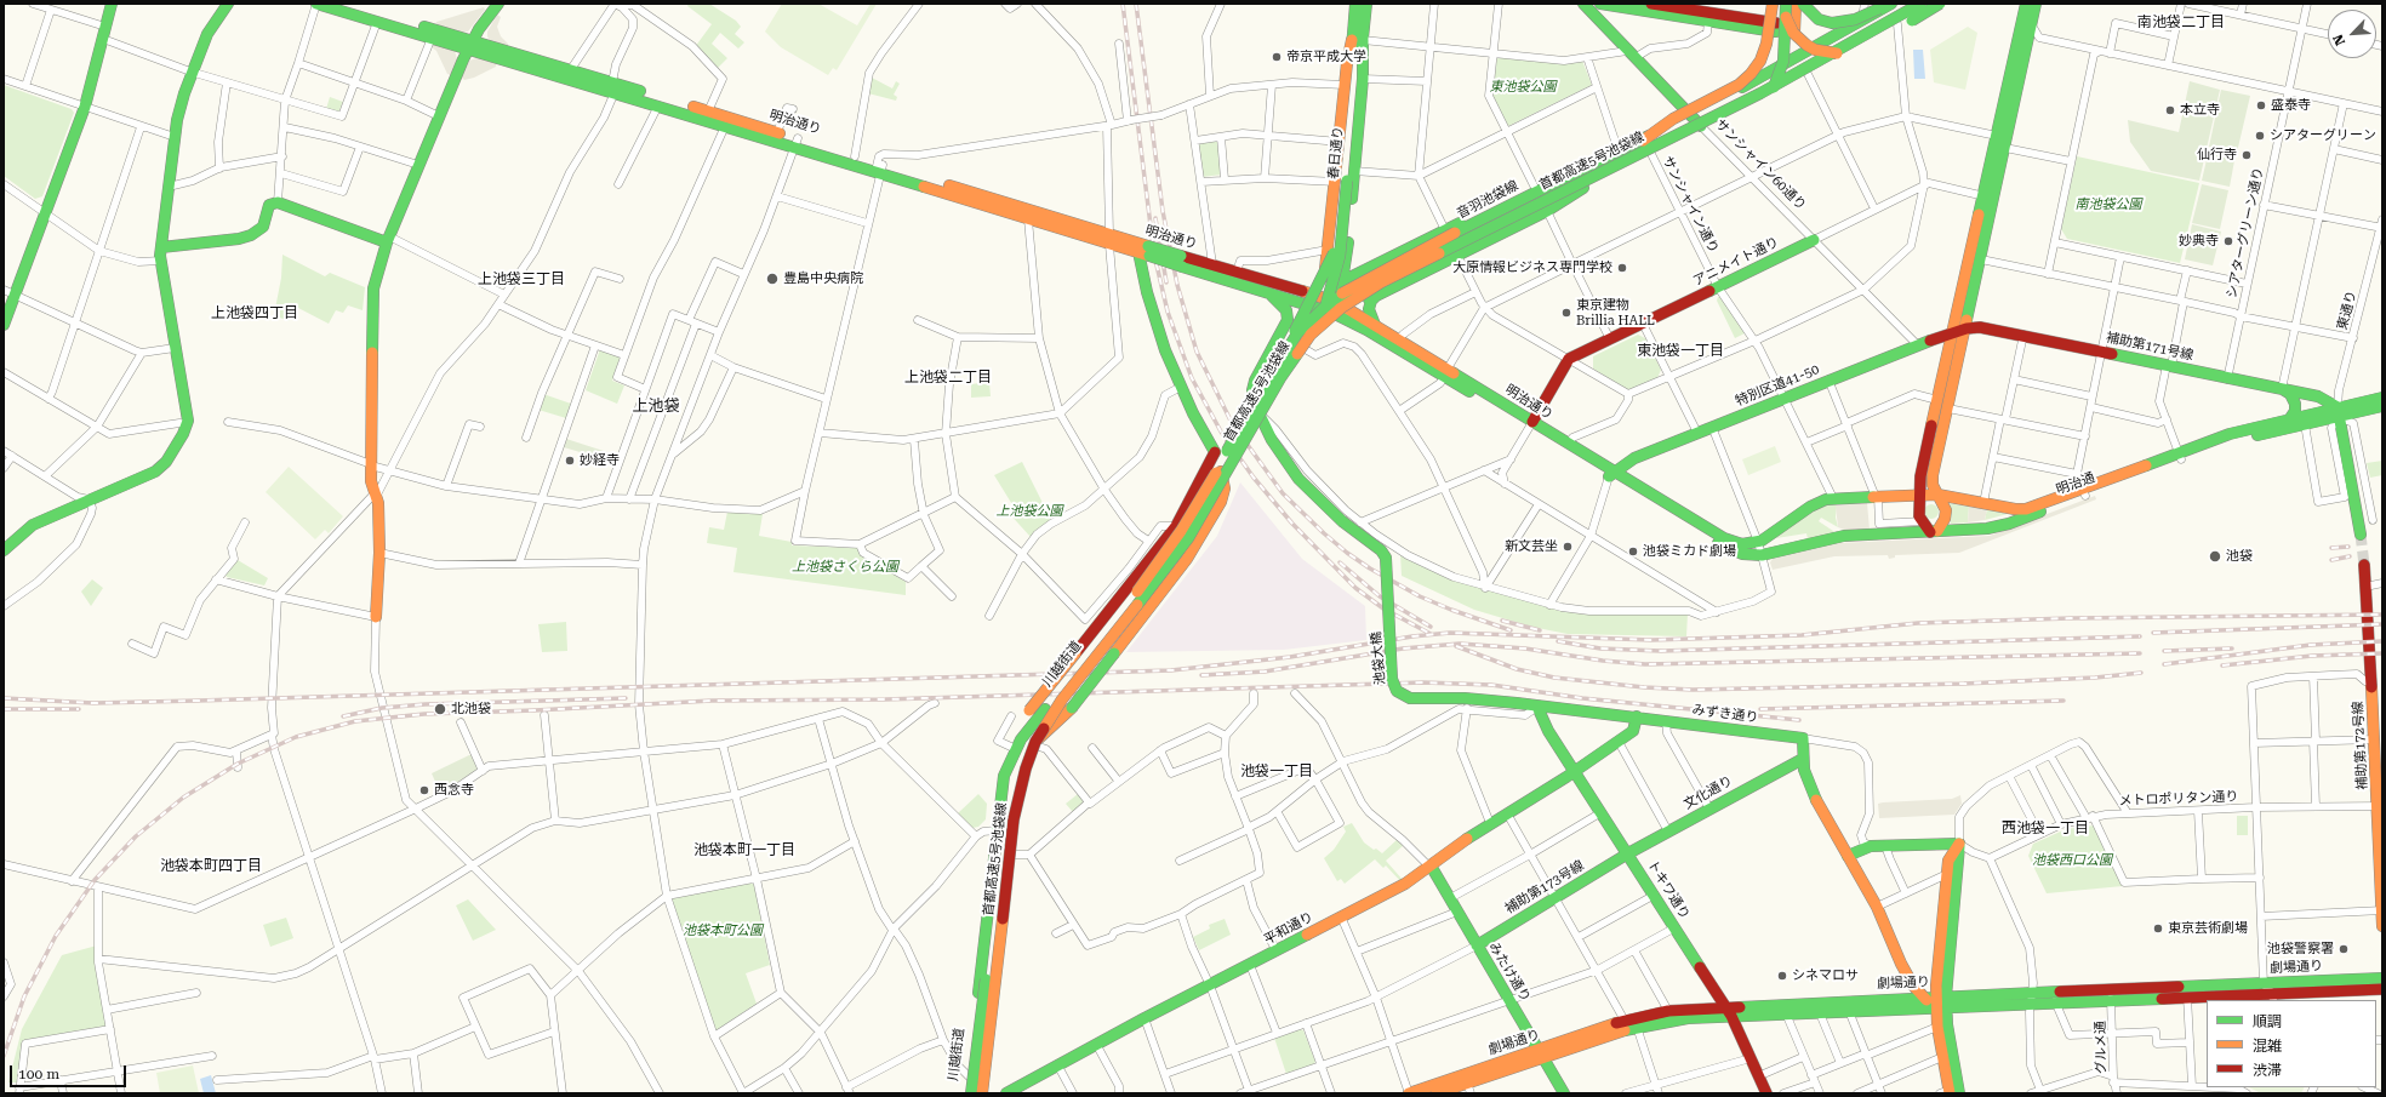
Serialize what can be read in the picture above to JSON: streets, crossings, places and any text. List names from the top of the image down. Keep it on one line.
{"streets":{"main road":["明治通り","春日通り","首都高速5号池袋線","サンシャイン60通り","音羽池袋線","アニメイト通り","補助第171号線","特別区道41-50","明治通","池袋大橋","川越街道","みずき通り","補助第172号線","文化通り","補助第173号線","トキワ通り","平和通り","劇場通り","みたけ通り"],"street":["サンシャイン通り","シアターグリーン通り","東通り","メトロポリタン通り","グルメ通"]},"crossings":[["明治通り","春日通り"],["明治通り","音羽池袋線"],["明治通り","サンシャイン通り"],["明治通り","特別区道41-50"],["明治通り","明治通"],["明治通り","川越街道"],["春日通り","音羽池袋線"],["春日通り","川越街道"],["サンシャイン60通り","音羽池袋線"],["サンシャイン60通り","アニメイト通り"],["サンシャイン60通り","特別区道41-50"],["音羽池袋線","サンシャイン通り"],["音羽池袋線","川越街道"],["サンシャイン通り","アニメイト通り"],["サンシャイン通り","特別区道41-50"],["シアターグリーン通り","補助第171号線"],["東通り","補助第171号線"],["東通り","明治通"],["補助第171号線","特別区道41-50"],["補助第171号線","明治通"],["池袋大橋","みずき通り"],["みずき通り","トキワ通り"],["みずき通り","平和通り"],["補助第172号線","メトロポリタン通り"],["文化通り","補助第173号線"],["文化通り","トキワ通り"],["補助第173号線","トキワ通り"],["補助第173号線","みたけ通り"],["トキワ通り","平和通り"],["トキワ通り","劇場通り"],["平和通り","みたけ通り"],["劇場通り","みたけ通り"],["劇場通り","グルメ通"]],"districts":["南池袋二丁目","上池袋三丁目","上池袋四丁目","東池袋一丁目","上池袋二丁目","上池袋","池袋一丁目","西池袋一丁目","池袋本町一丁目","池袋本町四丁目"],"parks":["東池袋公園","南池袋公園","上池袋公園","上池袋さくら公園","池袋西口公園","池袋本町公園"],"places":["帝京平成大学","盛泰寺","本立寺","シアターグリーン","仙行寺","妙典寺","大原情報ビジネス専門学校","豊島中央病院","東京建物 Brillia HALL","妙経寺","新文芸坐","池袋ミカド劇場","池袋","北池袋","西念寺","東京芸術劇場","池袋警察署","シネマロサ"],"legend":["順調","混雑","渋滞"],"scale_bar":"100 m","north":"bottom left"}
